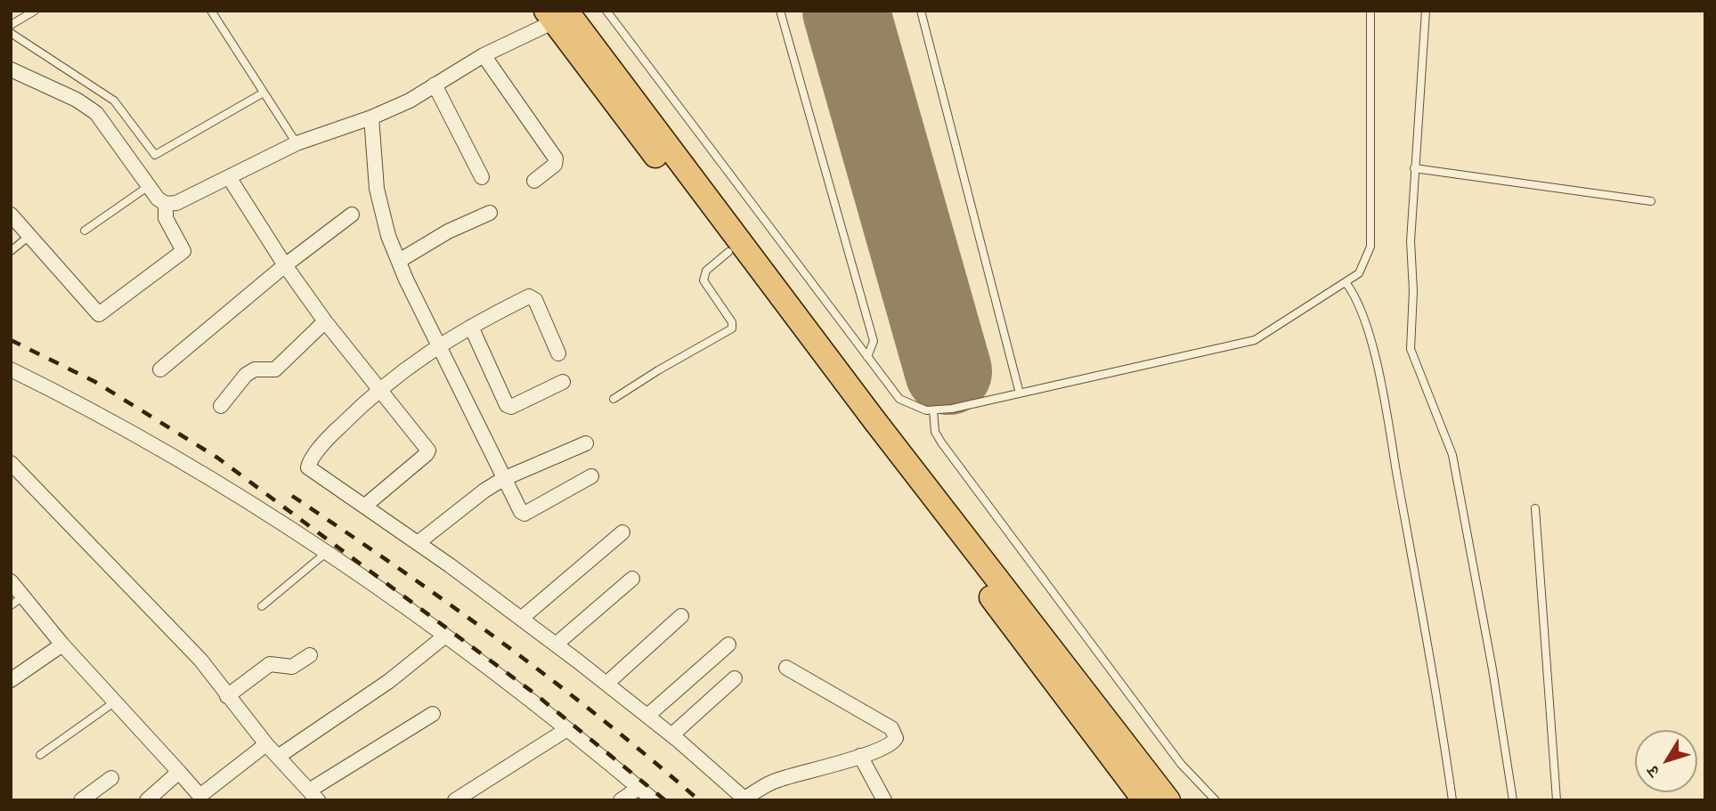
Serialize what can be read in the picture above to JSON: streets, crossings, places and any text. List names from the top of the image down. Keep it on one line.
{"north":"bottom left"}
